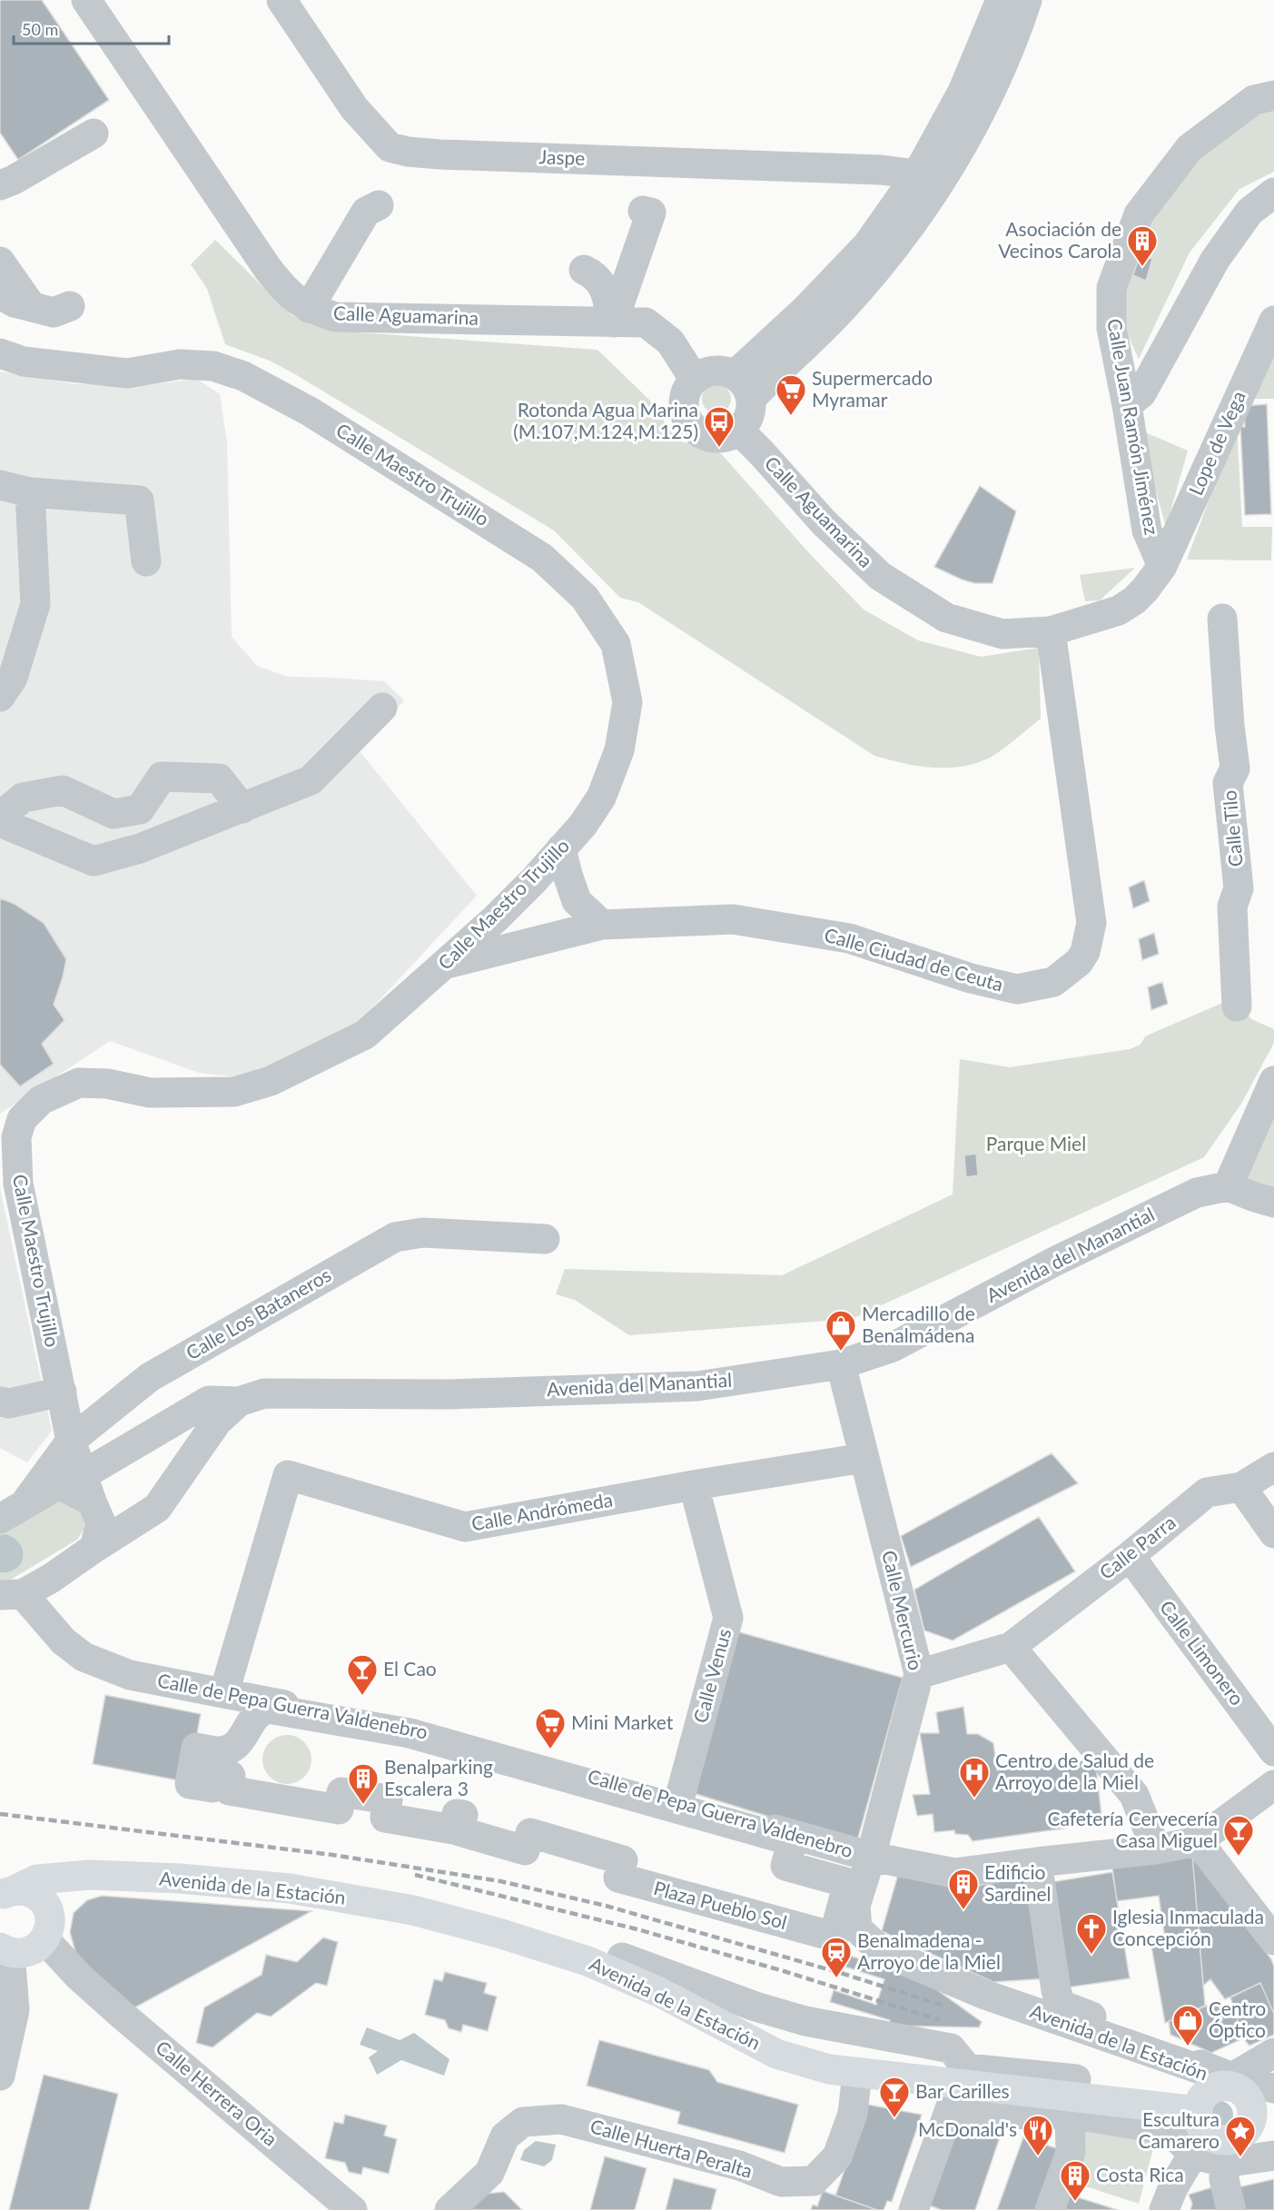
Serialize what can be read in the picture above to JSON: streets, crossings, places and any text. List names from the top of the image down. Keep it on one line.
{"streets":{"main road":["Avenida de la Estación"],"street":["Jaspe","Calle Aguamarina","Calle Juan Ramón Jiménez","Lope de Vega","Calle Maestro Trujillo","Calle Tilo","Calle Ciudad de Ceuta","Avenida del Manantial","Calle Los Bataneros","Calle Andrómeda","Calle Parra","Calle Mercurio","Calle Limonero","Calle Venus","Calle de Pepa Guerra Valdenebro","Plaza Pueblo Sol","Calle Herrera Oria","Calle Huerta Peralta"]},"crossings":[["Calle Aguamarina","Calle Juan Ramón Jiménez"],["Calle Aguamarina","Lope de Vega"],["Calle Aguamarina","Calle Ciudad de Ceuta"],["Calle Juan Ramón Jiménez","Lope de Vega"],["Calle Maestro Trujillo","Calle Ciudad de Ceuta"],["Calle Maestro Trujillo","Avenida del Manantial"],["Calle Maestro Trujillo","Calle Los Bataneros"],["Avenida del Manantial","Calle Los Bataneros"],["Avenida del Manantial","Calle Mercurio"],["Avenida del Manantial","Calle de Pepa Guerra Valdenebro"],["Calle Andrómeda","Calle Mercurio"],["Calle Andrómeda","Calle Venus"],["Calle Andrómeda","Calle de Pepa Guerra Valdenebro"],["Calle Parra","Calle Limonero"],["Calle Mercurio","Calle de Pepa Guerra Valdenebro"],["Calle Mercurio","Avenida de la Estación"],["Calle Venus","Calle de Pepa Guerra Valdenebro"],["Avenida de la Estación","Calle Huerta Peralta"]],"parks":["Parque Miel"],"places":{"building":["Asociación de Vecinos Carola","Benalparking Escalera 3","Edificio Sardinel","Costa Rica"],"supermarket":["Supermercado Myramar","Mini Market"],"bus stop":["Rotonda Agua Marina (M.107,M.124,M.125)"],"shop":["Mercadillo de Benalmádena","Centro Óptico"],"bar":["El Cao","Cafetería Cervecería Casa Miguel","Bar Carilles"],"hospital":["Centro de Salud de Arroyo de la Miel"],"church":["Iglesia Inmaculada Concepción"],"station":["Benalmadena - Arroyo de la Miel"],"restaurant":["McDonald's"],"place":["Escultura Camarero"]},"scale_bar":"50 m"}
